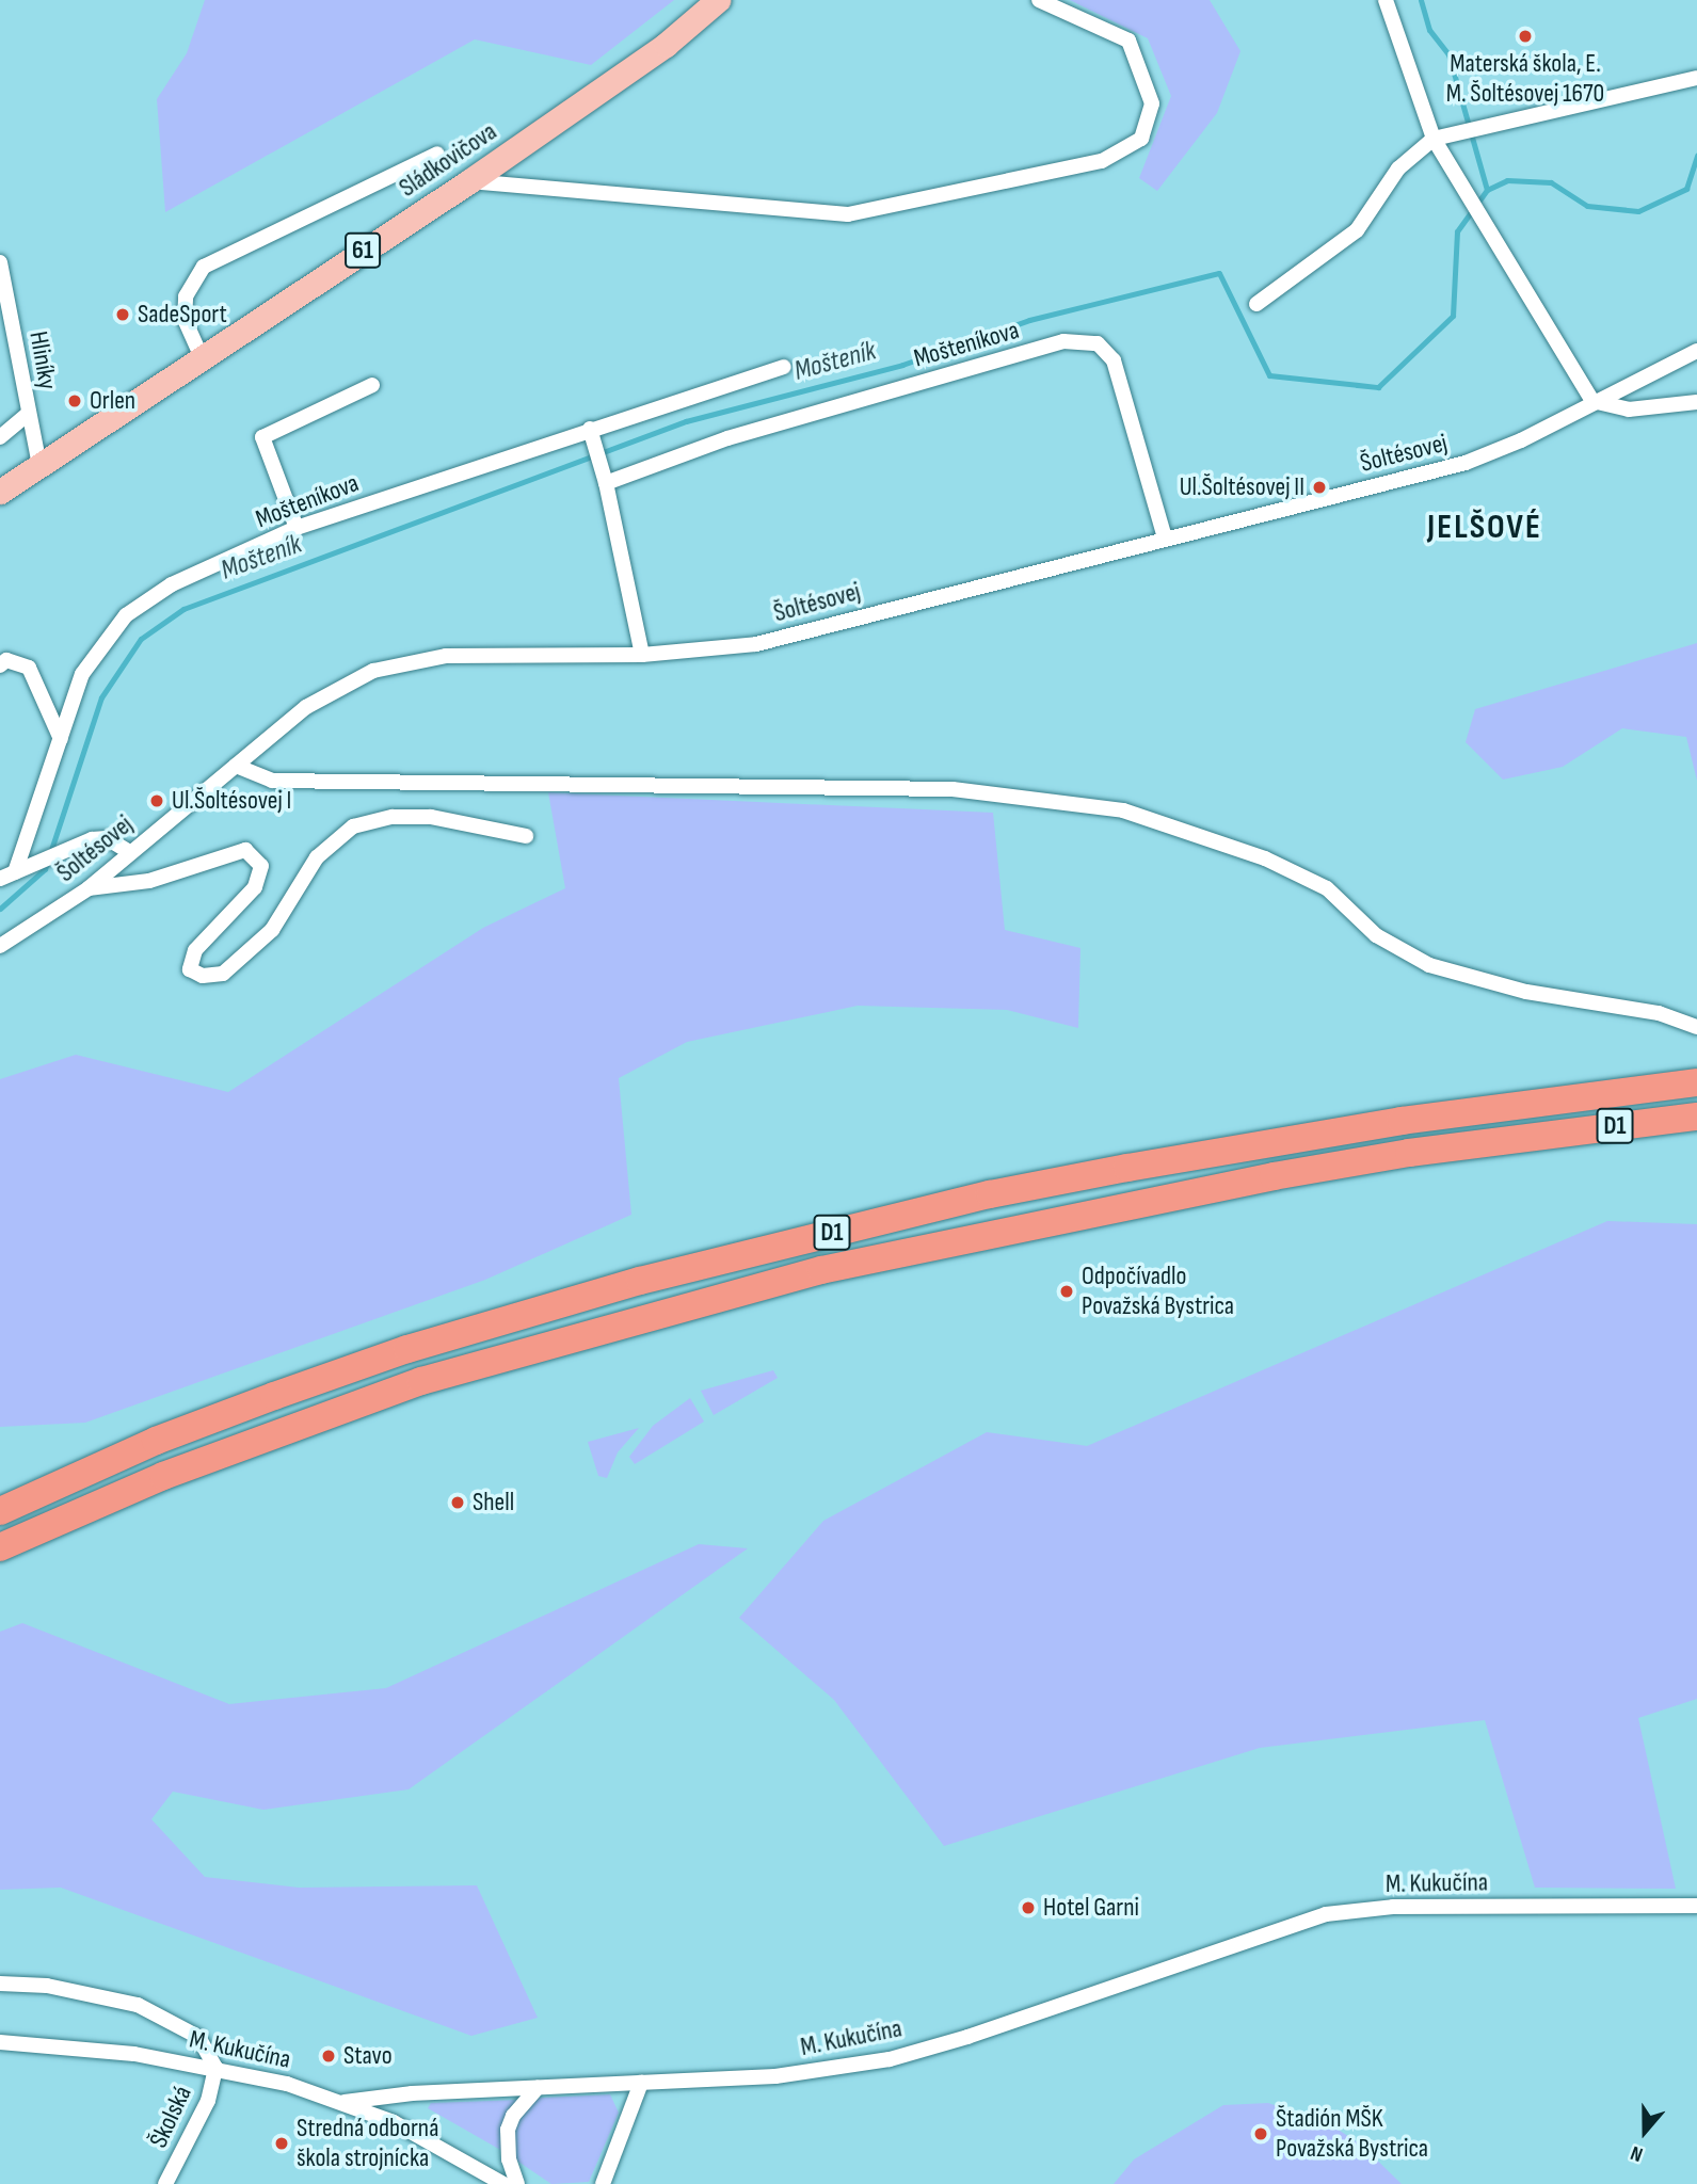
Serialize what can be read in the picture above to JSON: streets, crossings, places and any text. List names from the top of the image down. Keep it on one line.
{"streets":{"highway":["D1"],"main road":["Sládkovičova","61"],"street":["Mošteníkova","Hliníky","Šoltésovej","M. Kukučína","Školská"]},"crossings":[["Sládkovičova","Hliníky"],["Mošteníkova","Šoltésovej"],["M. Kukučína","Školská"]],"districts":["JELŠOVÉ"],"water":["Mošteník"],"places":["Materská škola, E. M. Šoltésovej 1670","SadeSport","Orlen","Ul.Šoltésovej II","Ul.Šoltésovej I","Odpočívadlo Považská Bystrica","Shell","Hotel Garni","Stavo","Štadión MŠK Považská Bystrica","Stredná odborná škola strojnícka"],"north":"bottom"}
